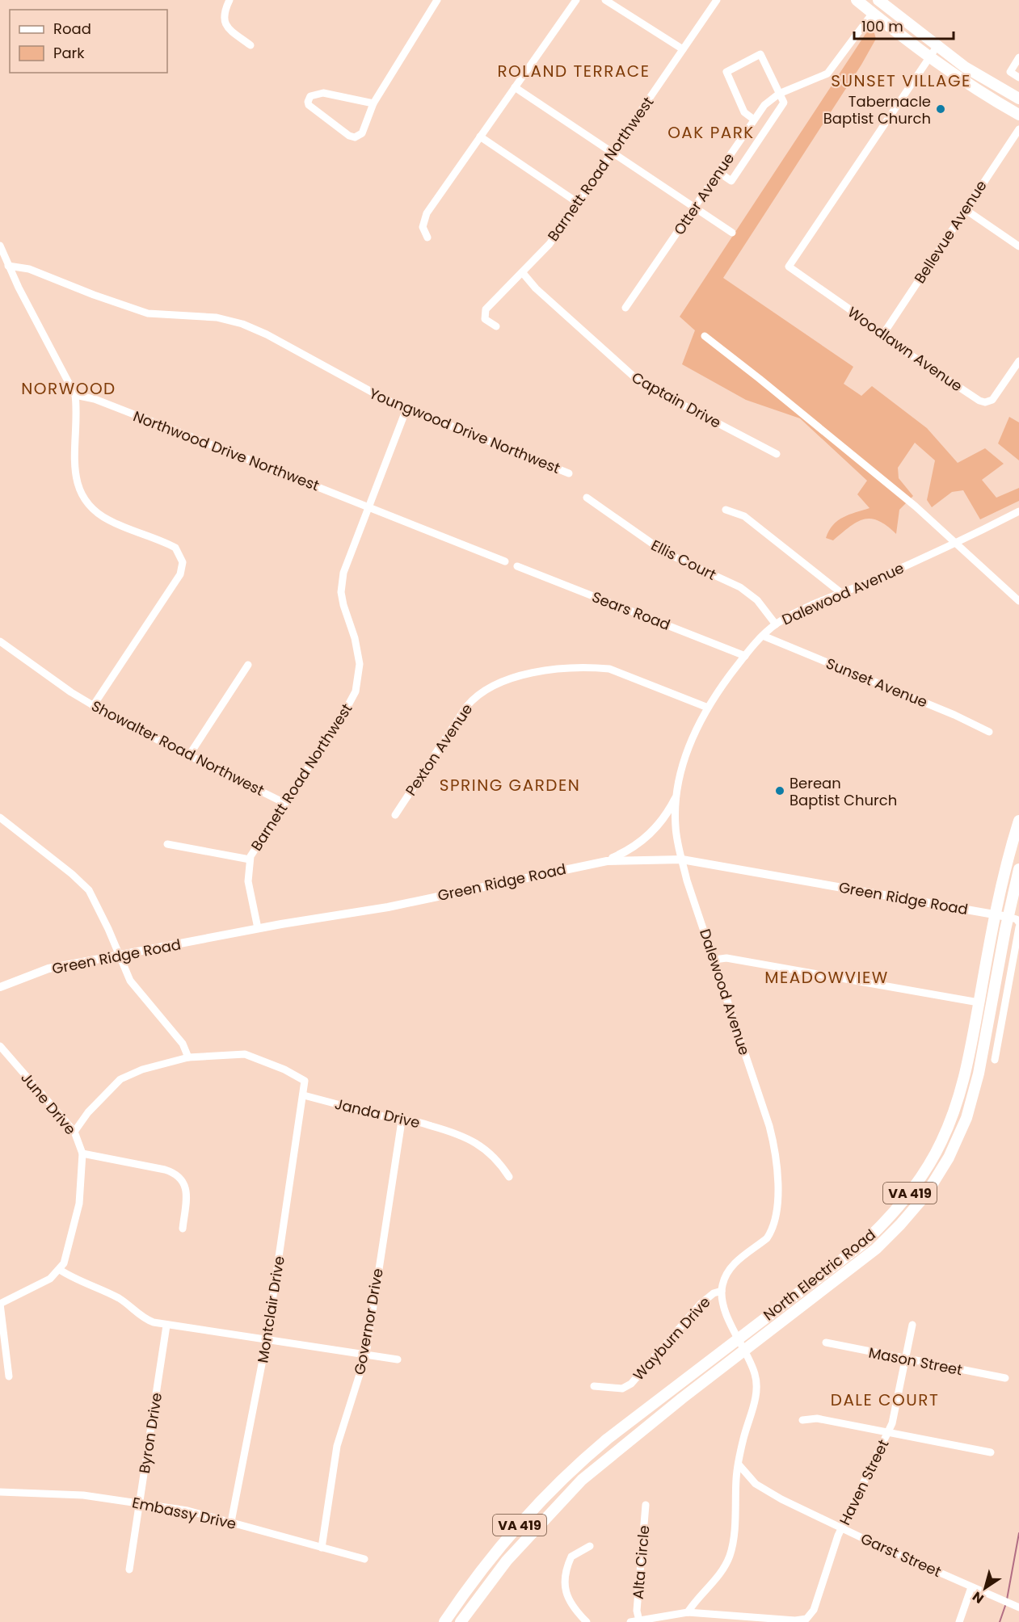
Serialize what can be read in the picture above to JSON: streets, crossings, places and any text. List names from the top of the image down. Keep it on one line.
{"streets":{"main road":["VA 419","North Electric Road"],"street":["Barnett Road Northwest","Otter Avenue","Bellevue Avenue","Woodlawn Avenue","Captain Drive","Youngwood Drive Northwest","Northwood Drive Northwest","Ellis Court","Dalewood Avenue","Sears Road","Sunset Avenue","Showalter Road Northwest","Pexton Avenue","Green Ridge Road","June Drive","Janda Drive","Montclair Drive","Governor Drive","Wayburn Drive","Mason Street","Byron Drive","Haven Street","Embassy Drive","Garst Street","Alta Circle"]},"crossings":[["Barnett Road Northwest","Captain Drive"],["Barnett Road Northwest","Youngwood Drive Northwest"],["Barnett Road Northwest","Northwood Drive Northwest"],["Barnett Road Northwest","Showalter Road Northwest"],["Barnett Road Northwest","Green Ridge Road"],["Bellevue Avenue","Woodlawn Avenue"],["Ellis Court","Dalewood Avenue"],["Dalewood Avenue","Sears Road"],["Dalewood Avenue","Sunset Avenue"],["Dalewood Avenue","Pexton Avenue"],["Dalewood Avenue","Green Ridge Road"],["Dalewood Avenue","Wayburn Drive"],["Green Ridge Road","North Electric Road"],["Janda Drive","Montclair Drive"],["Janda Drive","Governor Drive"],["Montclair Drive","Embassy Drive"],["Governor Drive","Embassy Drive"],["Mason Street","Haven Street"],["Byron Drive","Embassy Drive"],["Haven Street","Garst Street"]],"districts":["ROLAND TERRACE","SUNSET VILLAGE","OAK PARK","NORWOOD","SPRING GARDEN","MEADOWVIEW","DALE COURT"],"places":["Tabernacle Baptist Church","Berean Baptist Church"],"legend":["Road","Park"],"scale_bar":"100 m","north":"bottom left"}
